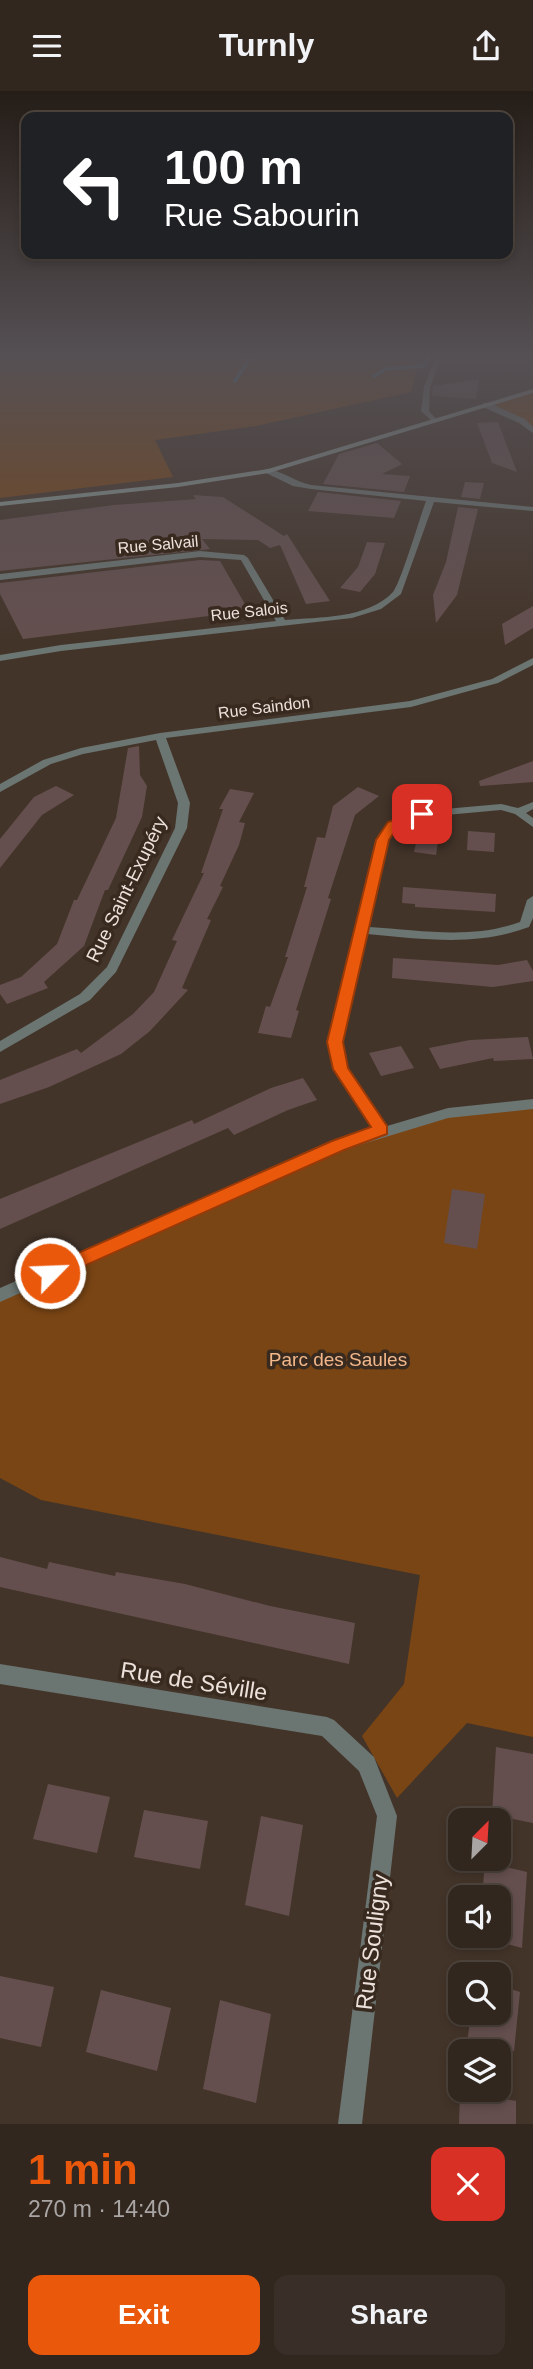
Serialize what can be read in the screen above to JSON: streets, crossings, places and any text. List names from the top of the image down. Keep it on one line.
{"streets":{"street":["Rue Salvail","Rue Salois","Rue Saindon","Rue Saint-Exupéry","Rue de Séville","Rue Souligny"]},"crossings":[["Rue Salvail","Rue Salois"],["Rue Saindon","Rue Saint-Exupéry"],["Rue de Séville","Rue Souligny"]],"parks":["Parc des Saules"],"north":"top right","page":{"header":"Turnly","turn":["100 m","Rue Sabourin"],"heading":["1 min","270 m · 14:40"],"buttons":["Exit","Share"]}}
